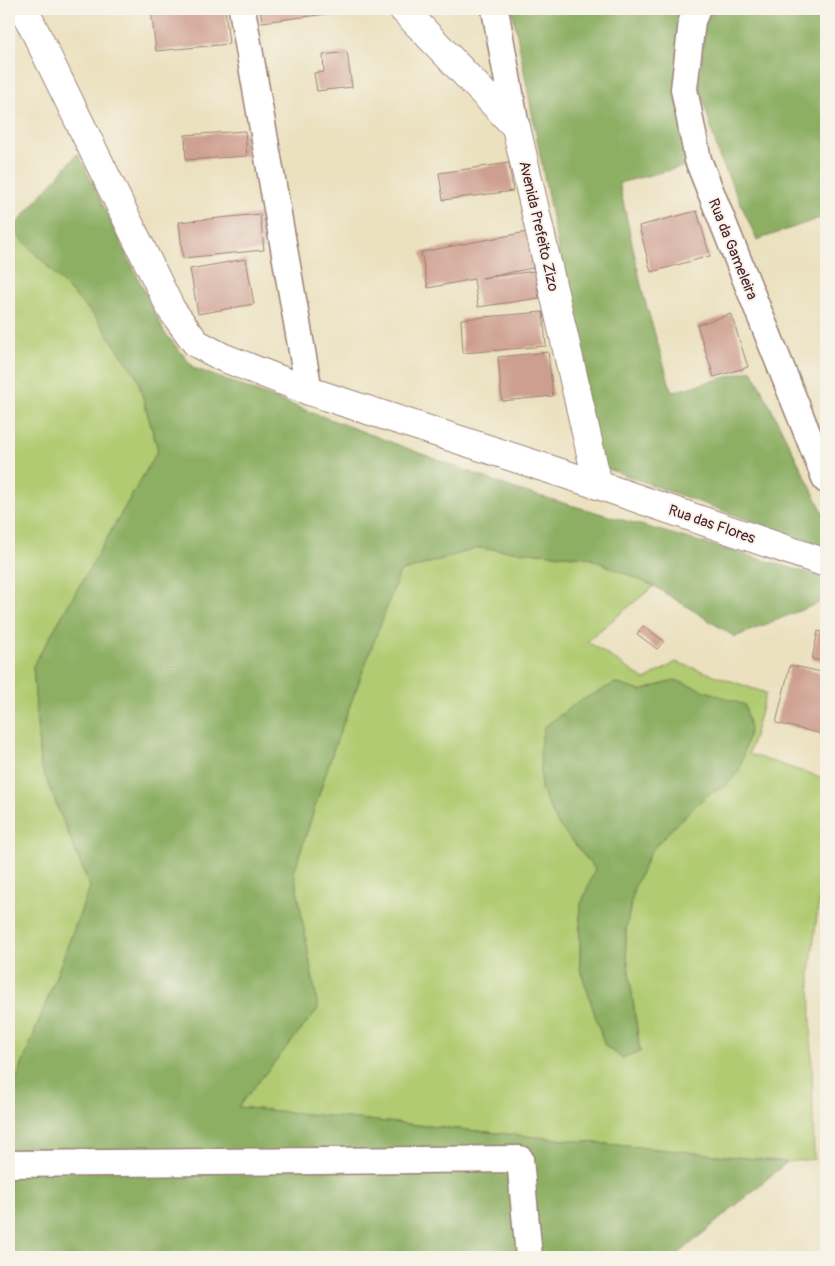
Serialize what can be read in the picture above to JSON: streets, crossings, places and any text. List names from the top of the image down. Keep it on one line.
{"streets":{"main road":["Avenida Prefeito Zizo","Rua das Flores"],"street":["Rua da Gameleira"]},"crossings":[["Avenida Prefeito Zizo","Rua das Flores"]]}
